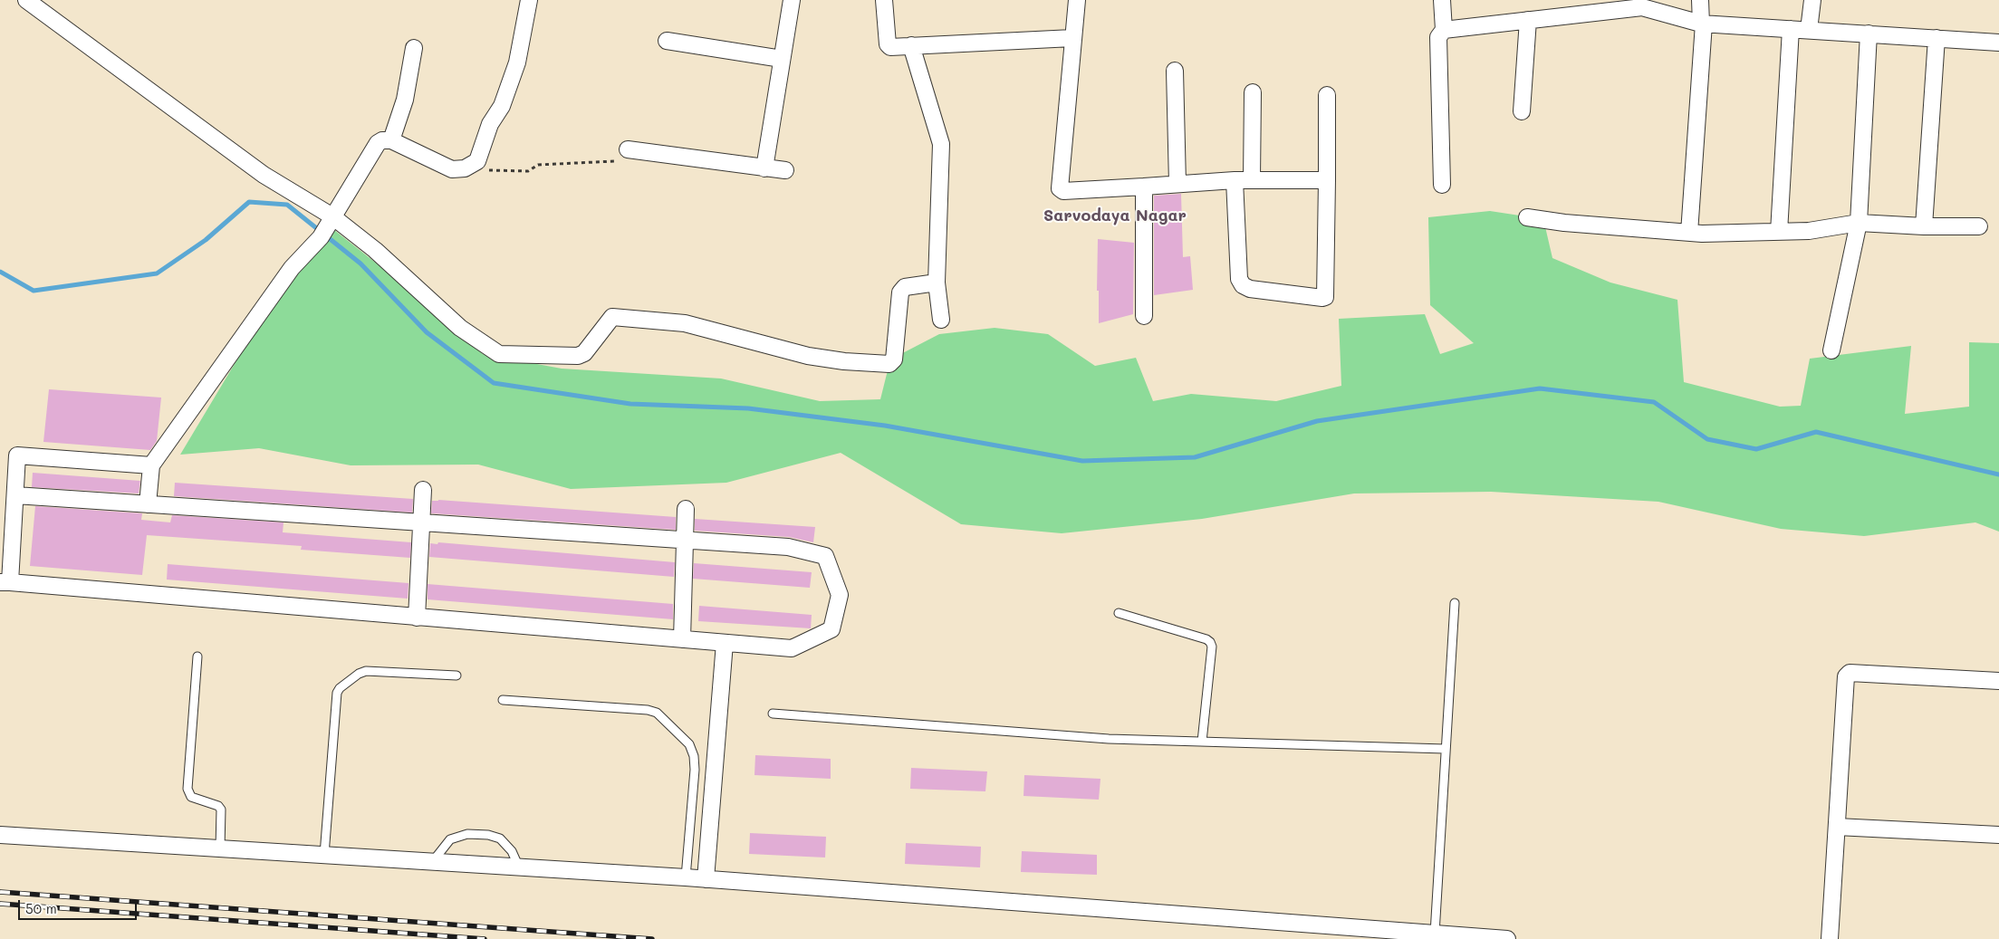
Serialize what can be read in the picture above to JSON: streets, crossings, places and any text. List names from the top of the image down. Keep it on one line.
{"districts":["Sarvodaya Nagar"],"scale_bar":"50 m"}
